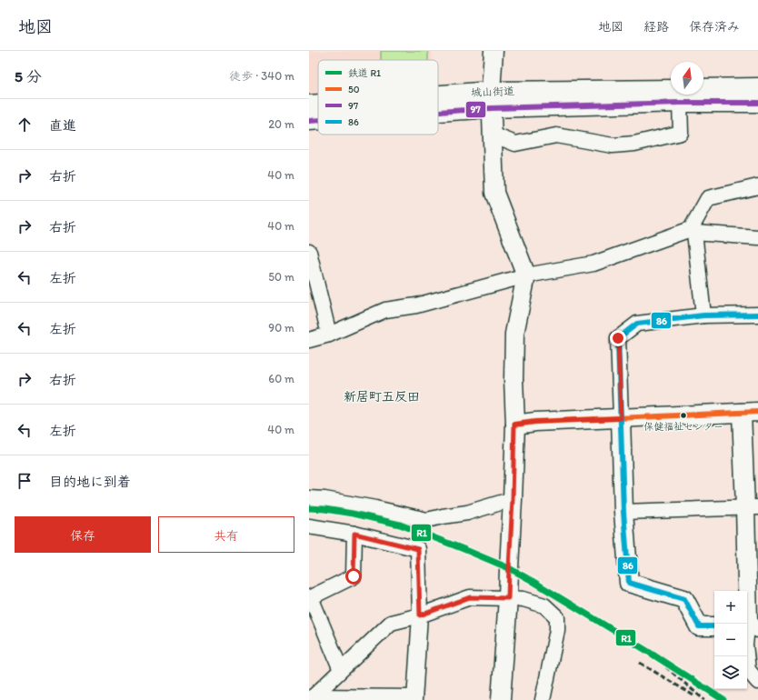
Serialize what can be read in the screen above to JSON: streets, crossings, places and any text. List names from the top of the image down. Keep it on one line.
{"streets":{"street":["城山街道"]},"districts":["新居町五反田"],"places":["保健福祉センター"],"lines":["transit line 97","transit line 86","transit line 50","rail line R1"],"legend":["鉄道 R1","50","97","86"],"north":"top","page":{"header":"地図","nav":["地図","経路","保存済み"],"heading":["5 分","徒歩 · 340 m"],"list":[["直進","20 m"],["右折","40 m"],["右折","40 m"],["左折","50 m"],["左折","90 m"],["右折","60 m"],["左折","40 m"],"目的地に到着"],"buttons":["保存","共有"],"map_buttons":["+","−"]}}
